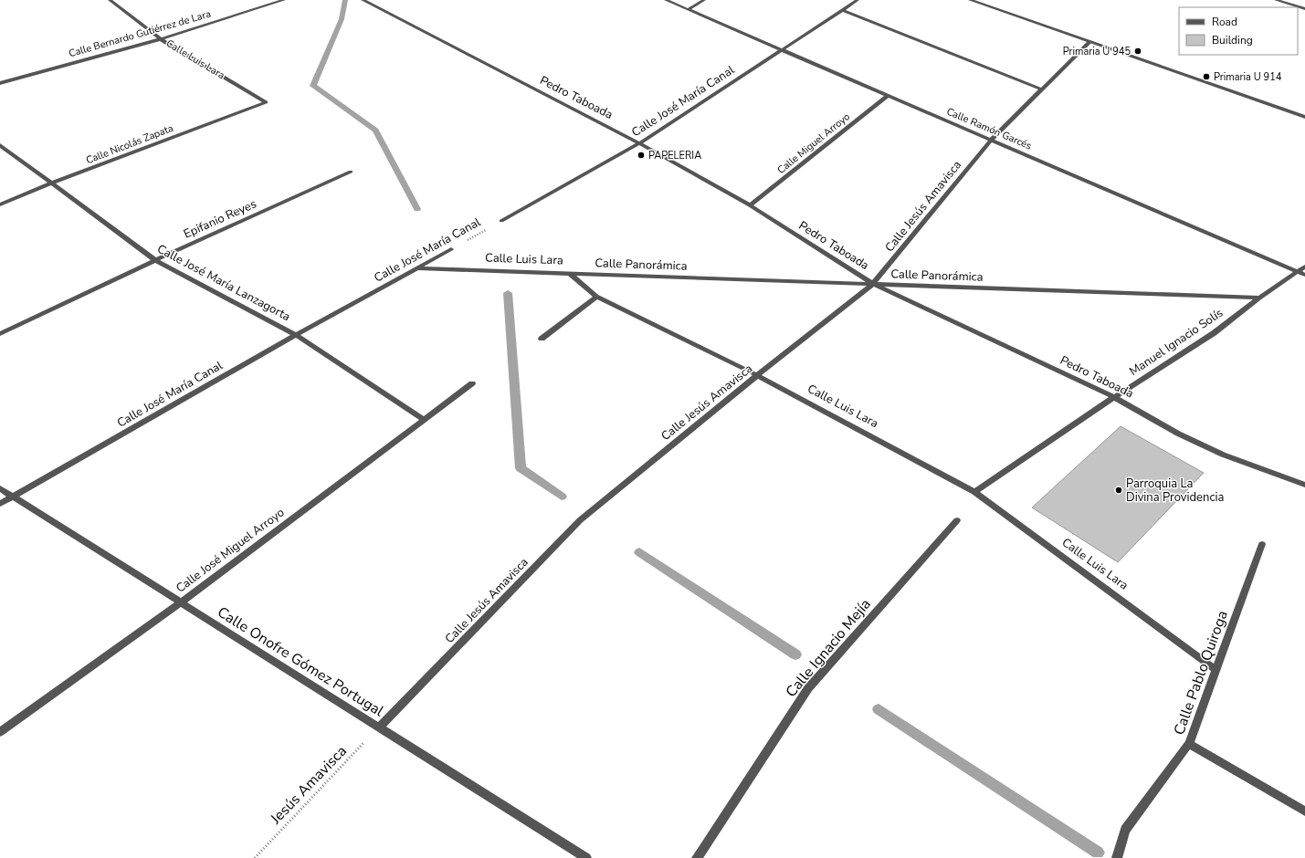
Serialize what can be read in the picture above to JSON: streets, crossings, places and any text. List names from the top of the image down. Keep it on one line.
{"streets":{"street":["Calle Bernardo Gutiérrez de Lara","Calle Luis Lara","Pedro Taboada","Calle José María Canal","Calle Ramón Garcés","Calle Miguel Arroyo","Calle Nicolás Zapata","Calle Jesús Amavisca","Epifanio Reyes","Calle Panorámica","Calle José María Lanzagorta","Manuel Ignacio Solís","Calle José Miguel Arroyo","Calle Ignacio Mejía","Calle Onofre Gómez Portugal","Calle Pablo Quiroga"],"path":["Jesús Amavisca"]},"crossings":[["Calle Bernardo Gutiérrez de Lara","Calle Luis Lara"],["Calle Luis Lara","Calle José María Canal"],["Calle Luis Lara","Calle Nicolás Zapata"],["Calle Luis Lara","Calle Jesús Amavisca"],["Calle Luis Lara","Calle Panorámica"],["Calle Luis Lara","Manuel Ignacio Solís"],["Calle Luis Lara","Calle Pablo Quiroga"],["Pedro Taboada","Calle José María Canal"],["Pedro Taboada","Calle Miguel Arroyo"],["Pedro Taboada","Calle Jesús Amavisca"],["Pedro Taboada","Calle Panorámica"],["Pedro Taboada","Manuel Ignacio Solís"],["Calle José María Canal","Calle Ramón Garcés"],["Calle José María Canal","Calle José María Lanzagorta"],["Calle José María Canal","Calle Onofre Gómez Portugal"],["Calle Ramón Garcés","Calle Miguel Arroyo"],["Calle Ramón Garcés","Calle Jesús Amavisca"],["Calle Ramón Garcés","Manuel Ignacio Solís"],["Calle Nicolás Zapata","Calle José María Lanzagorta"],["Calle Jesús Amavisca","Calle Panorámica"],["Calle Jesús Amavisca","Calle Onofre Gómez Portugal"],["Calle Jesús Amavisca","Jesús Amavisca"],["Epifanio Reyes","Calle José María Lanzagorta"],["Calle Panorámica","Manuel Ignacio Solís"],["Calle José María Lanzagorta","Calle José Miguel Arroyo"],["Calle José Miguel Arroyo","Calle Onofre Gómez Portugal"],["Calle Onofre Gómez Portugal","Jesús Amavisca"]],"places":["Primaria U 945","Primaria U 914","PAPELERIA","Parroquia La Divina Providencia"],"legend":["Road","Building"]}
